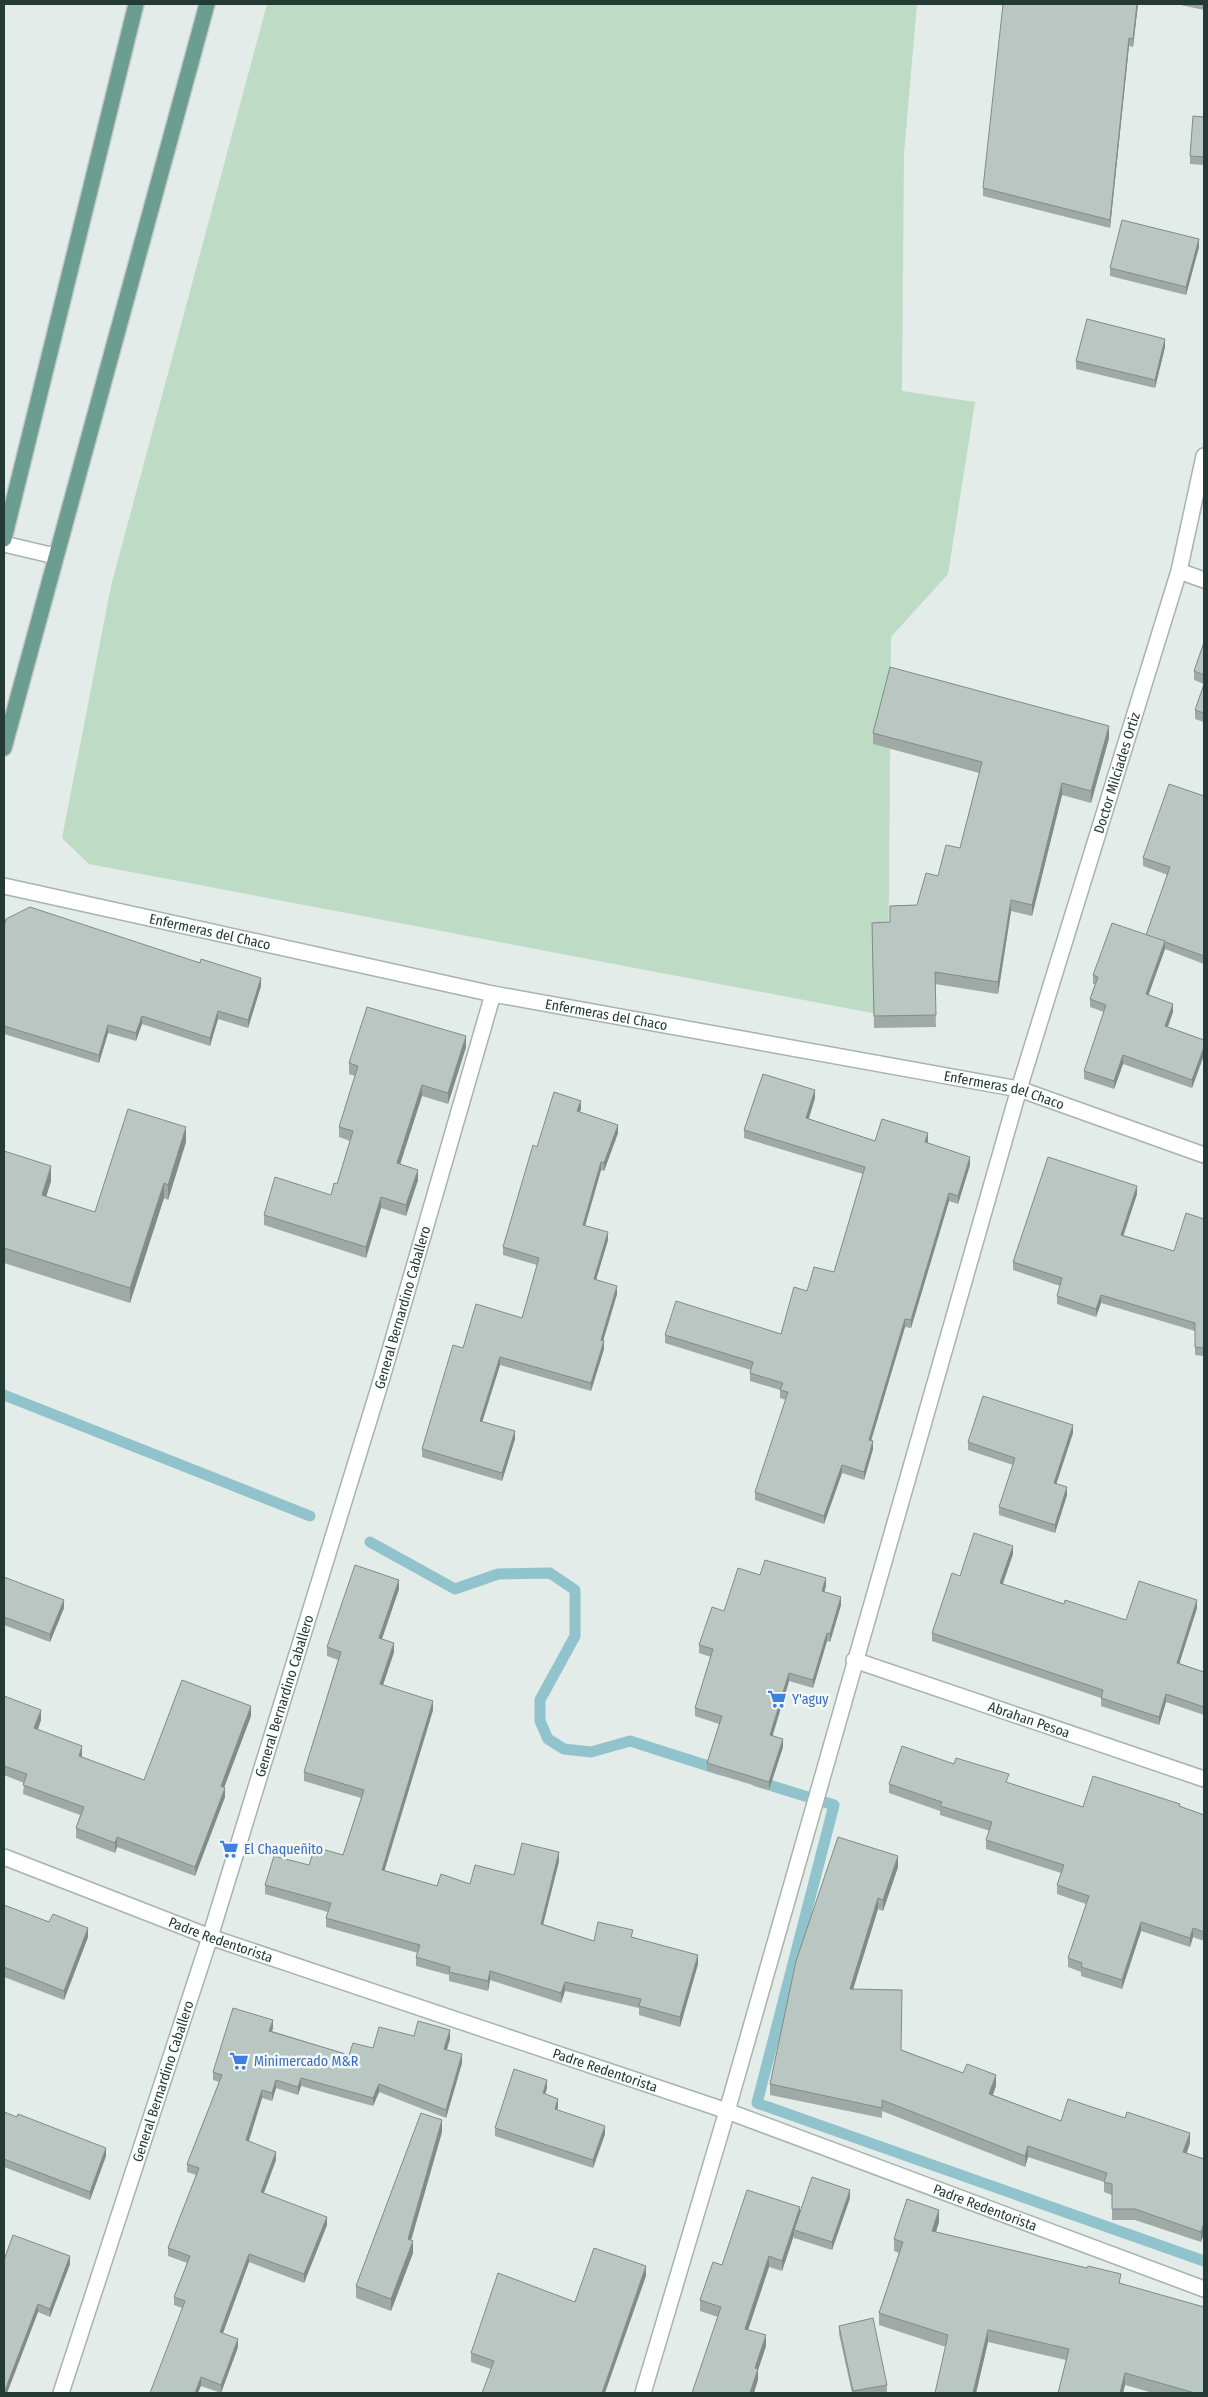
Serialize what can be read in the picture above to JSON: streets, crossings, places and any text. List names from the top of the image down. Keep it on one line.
{"streets":{"street":["Doctor Milcíades Ortiz","Enfermeras del Chaco","General Bernardino Caballero","Abrahan Pesoa","Padre Redentorista"]},"crossings":[["Doctor Milcíades Ortiz","Enfermeras del Chaco"],["Doctor Milcíades Ortiz","Abrahan Pesoa"],["Doctor Milcíades Ortiz","Padre Redentorista"],["Enfermeras del Chaco","General Bernardino Caballero"],["General Bernardino Caballero","Padre Redentorista"]],"places":{"supermarket":["Y'aguy","El Chaqueñito","Minimercado M&R"]}}
